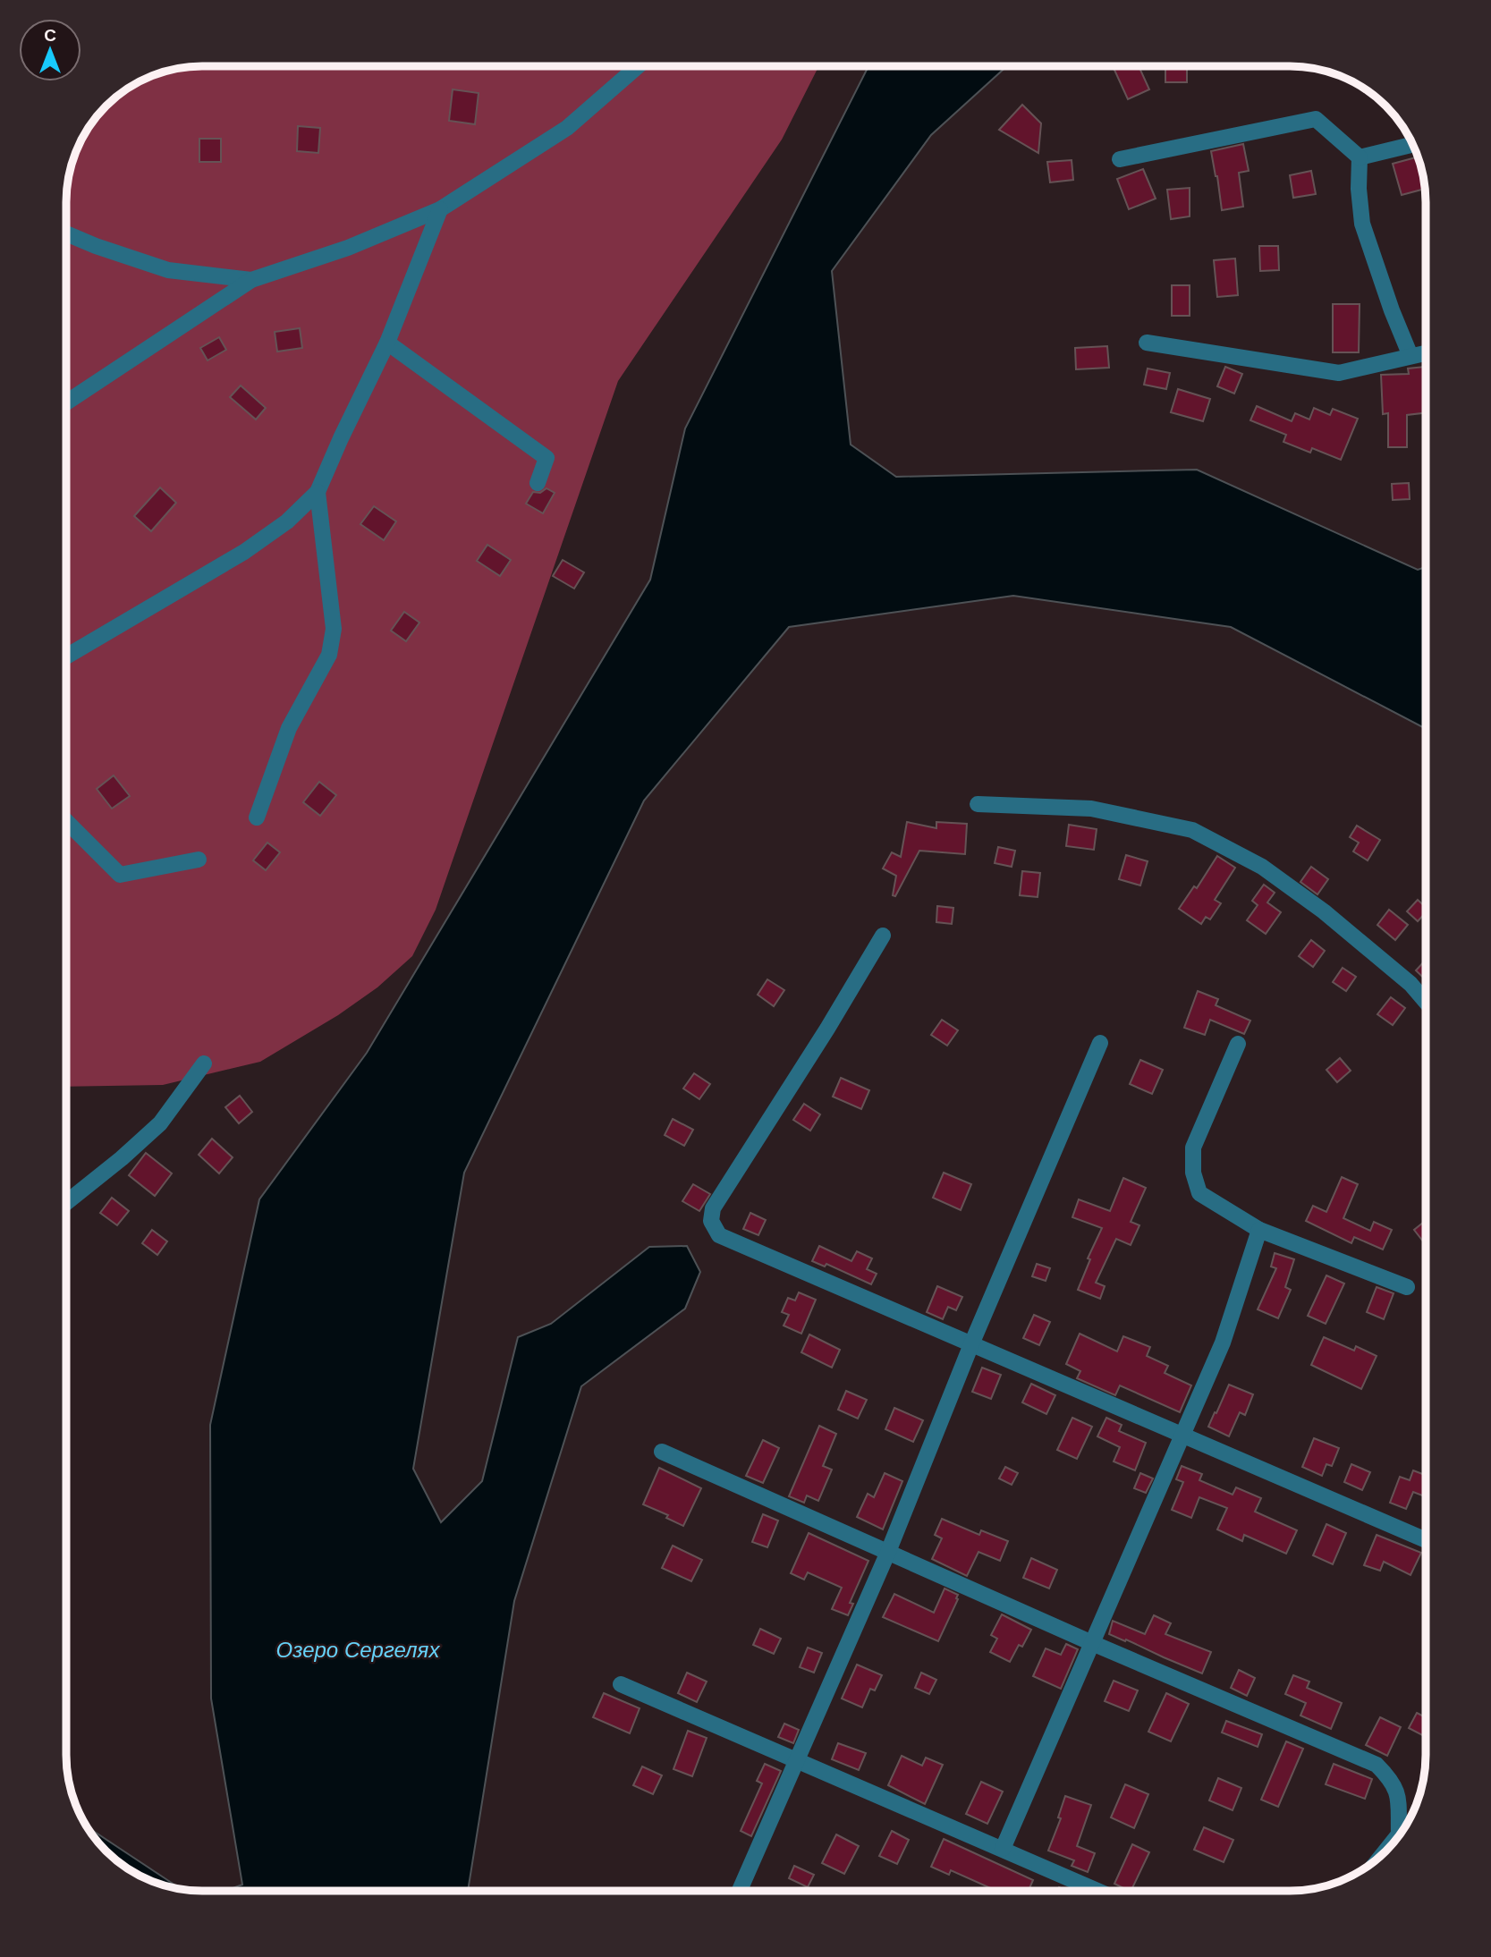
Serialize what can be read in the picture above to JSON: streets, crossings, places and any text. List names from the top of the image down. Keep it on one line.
{"water":["Озеро Сергелях"],"north":"top"}
